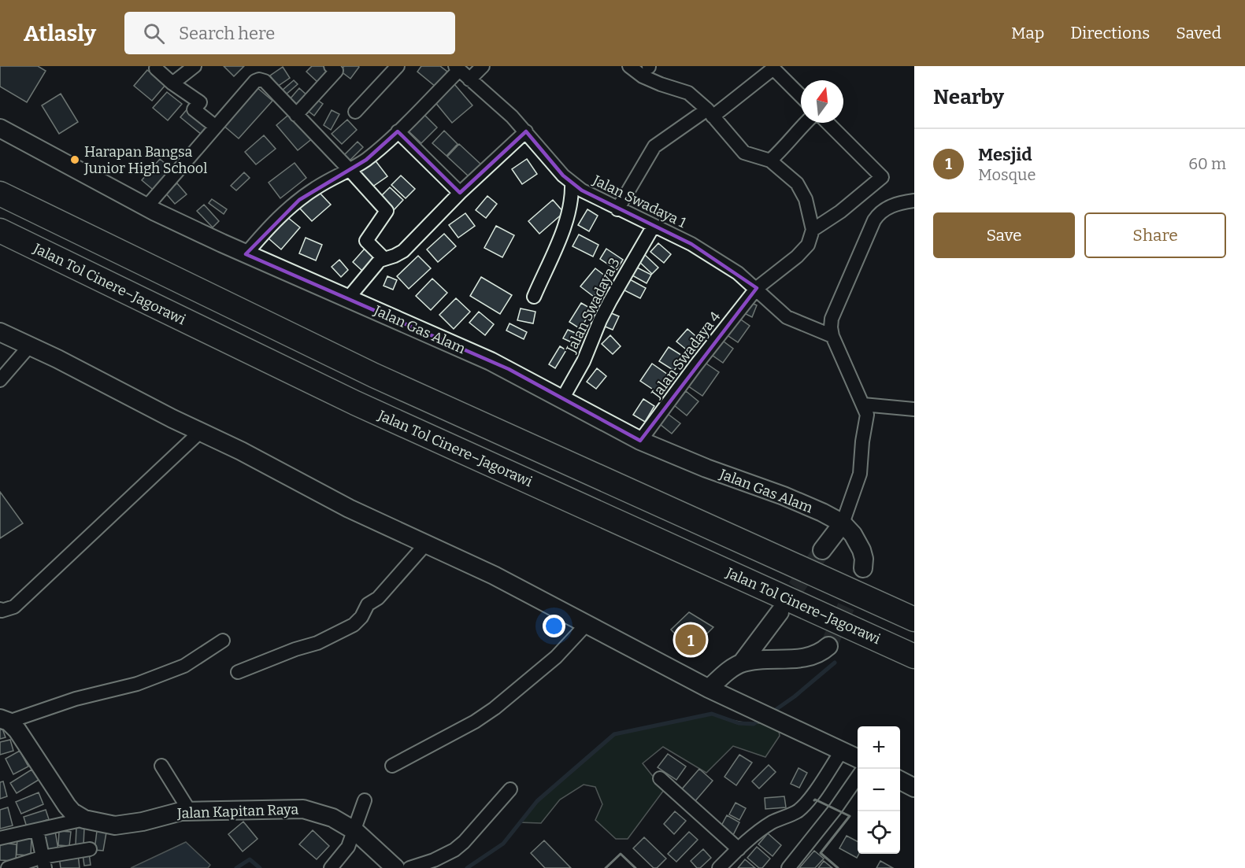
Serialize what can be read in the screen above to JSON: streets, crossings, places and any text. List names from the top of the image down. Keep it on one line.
{"streets":{"highway":["Jalan Tol Cinere–Jagorawi"],"main road":["Jalan Gas Alam","Jalan Kapitan Raya"],"street":["Jalan Swadaya 1","Jalan Swadaya 3","Jalan Swadaya 4"]},"crossings":[["Jalan Swadaya 1","Jalan Swadaya 3"],["Jalan Swadaya 1","Jalan Swadaya 4"],["Jalan Swadaya 3","Jalan Gas Alam"],["Jalan Gas Alam","Jalan Swadaya 4"]],"places":["Harapan Bangsa Junior High School"],"north":"top","page":{"header":"Atlasly","search":"Search here","nav":["Map","Directions","Saved"],"heading":"Nearby","list":[{"mark":"1","name":"Mesjid","note":"Mosque","value":"60 m"}],"buttons":["Save","Share"],"pins":"1","map_buttons":["+","−"]}}
